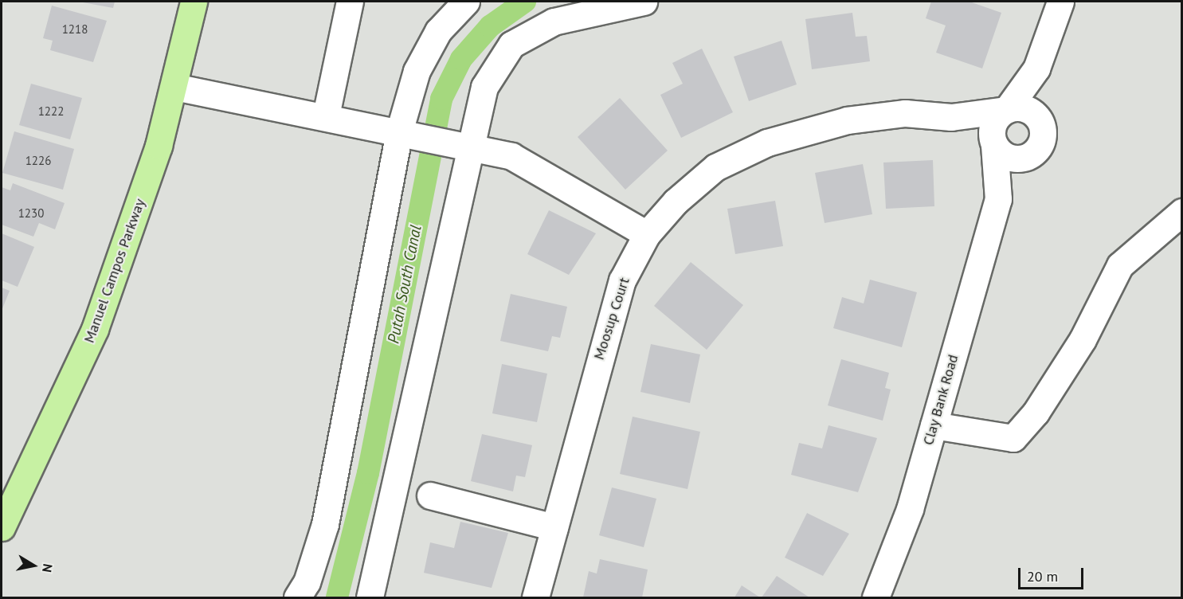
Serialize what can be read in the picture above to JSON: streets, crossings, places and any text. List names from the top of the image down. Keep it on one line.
{"streets":{"main road":["Manuel Campos Parkway"],"street":["Moosup Court","Clay Bank Road"]},"crossings":[["Moosup Court","Clay Bank Road"]],"water":["Putah South Canal"],"house_numbers":["1218","1222","1226","1230"],"scale_bar":"20 m","north":"right"}
